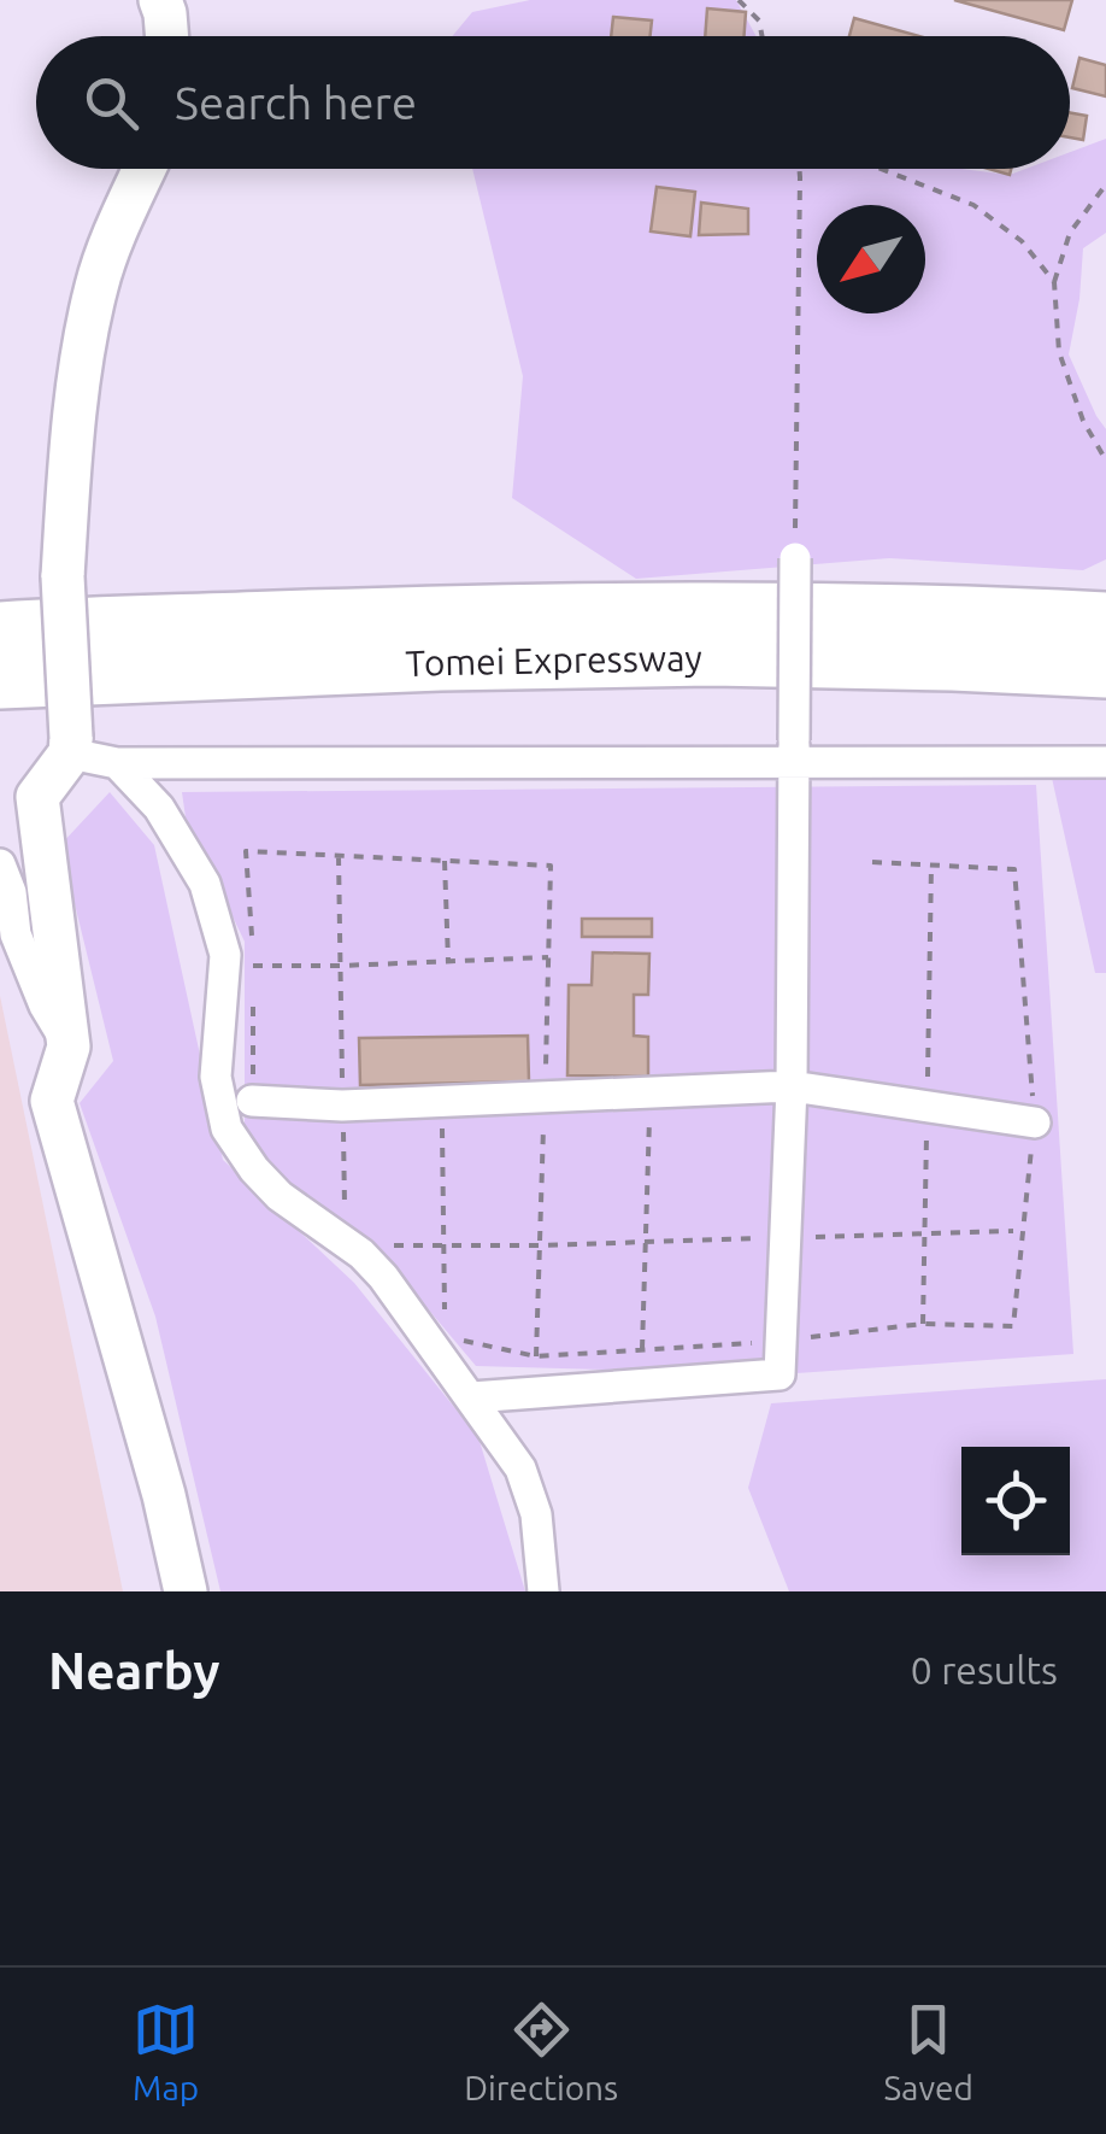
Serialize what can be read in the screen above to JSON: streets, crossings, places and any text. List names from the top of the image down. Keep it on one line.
{"streets":{"highway":["Tomei Expressway"]},"north":"bottom left","page":{"search":"Search here","heading":["Nearby","0 results"],"nav":["Map","Directions","Saved"]}}
